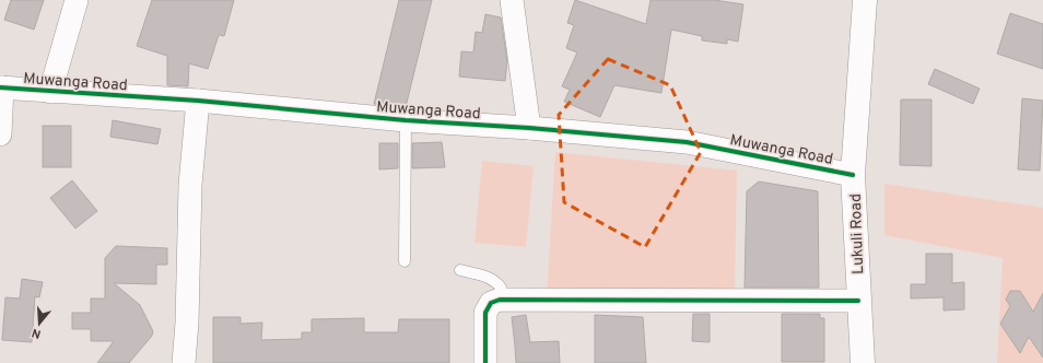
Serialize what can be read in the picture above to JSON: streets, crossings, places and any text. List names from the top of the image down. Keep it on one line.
{"streets":{"street":["Muwanga Road","Lukuli Road"]},"crossings":[["Muwanga Road","Lukuli Road"]],"north":"bottom"}
